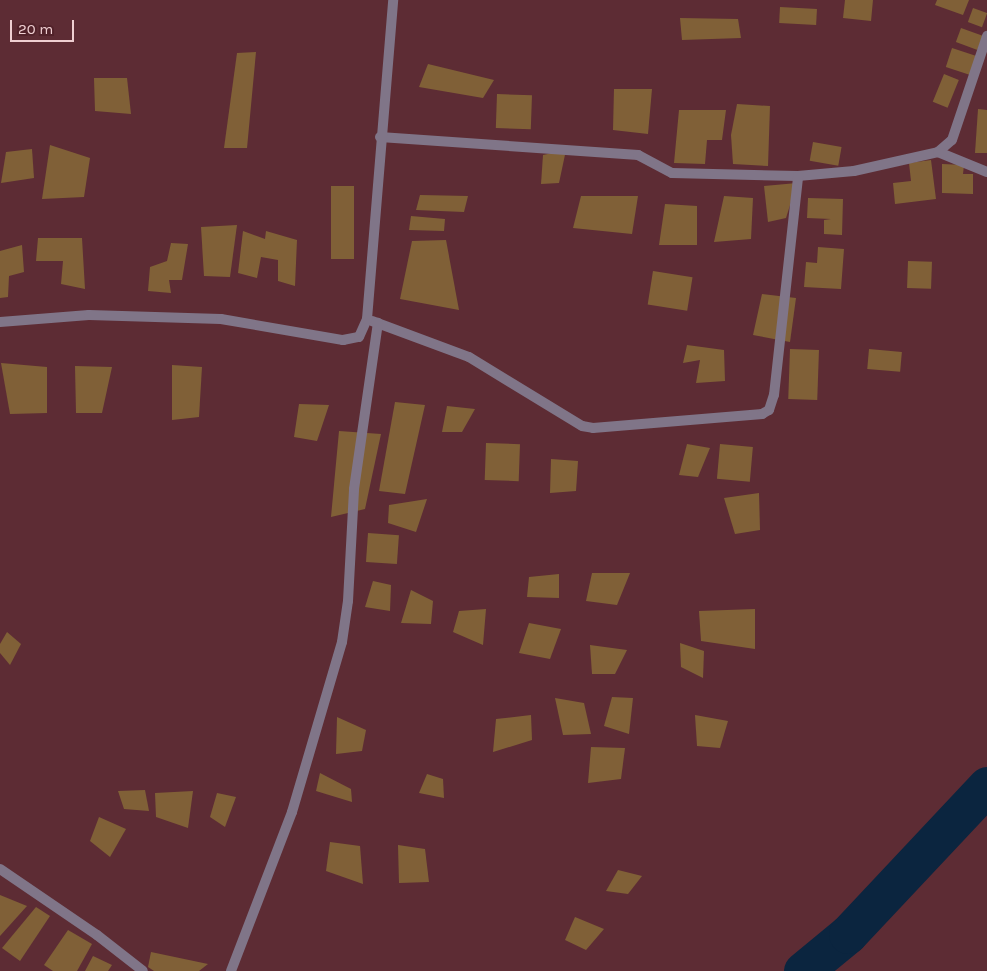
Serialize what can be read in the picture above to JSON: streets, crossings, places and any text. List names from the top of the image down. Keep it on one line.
{"scale_bar":"20 m"}
